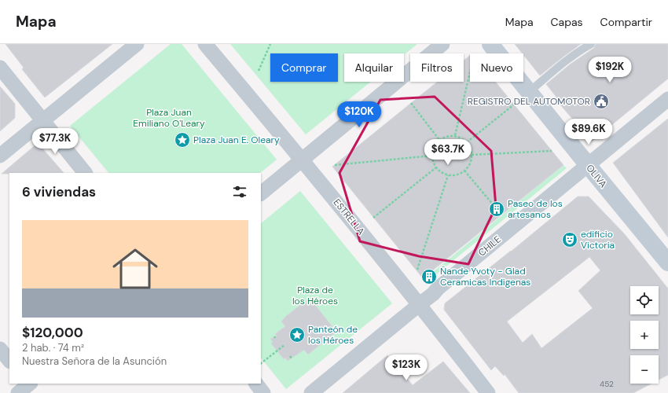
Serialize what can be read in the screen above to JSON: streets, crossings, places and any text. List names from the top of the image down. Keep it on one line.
{"streets":{"street":["OLIVA","ESTRELLA","CHILE"]},"crossings":[["OLIVA","CHILE"],["ESTRELLA","CHILE"]],"parks":["Plaza Juan Emiliano O'Leary","Plaza de los Héroes"],"places":{"public building":["REGISTRO DEL AUTOMOTOR"],"place":["Plaza Juan E. Oleary","Panteón de los Héroes"],"building":["Paseo de los artesanos","Ñande Yvoty - Glad Ceramicas Indigenas"],"theatre":["edificio Victoria"]},"house_numbers":["452"],"page":{"header":"Mapa","nav":["Mapa","Capas","Compartir"],"chip":["Comprar","Alquilar","Filtros","Nuevo"],"price":["$192K","$120K","$89.6K","$77.3K","$63.7K","$123K"],"heading":"6 viviendas","list":[{"name":"$120,000","note":"2 hab. · 74 m² · Nuestra Señora de la Asunción"}],"map_buttons":["+","−"]}}
